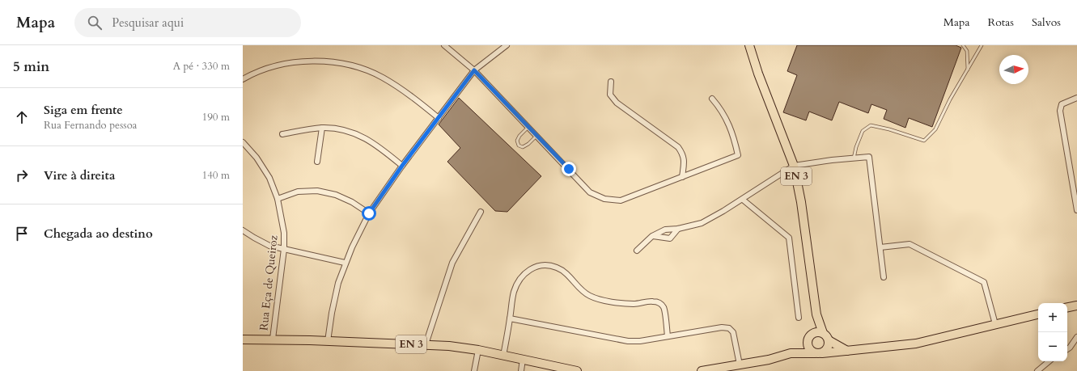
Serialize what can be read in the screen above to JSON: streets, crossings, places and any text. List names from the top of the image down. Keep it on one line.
{"streets":{"main road":["EN 3"],"street":["Rua Eça de Queiroz"]},"crossings":[["EN 3","Rua Eça de Queiroz"]],"north":"right","page":{"header":"Mapa","search":"Pesquisar aqui","nav":["Mapa","Rotas","Salvos"],"heading":["5 min","A pé · 330 m"],"list":[["Siga em frente","Rua Fernando pessoa","190 m"],["Vire à direita","140 m"],"Chegada ao destino"],"map_buttons":["+","−"]}}
